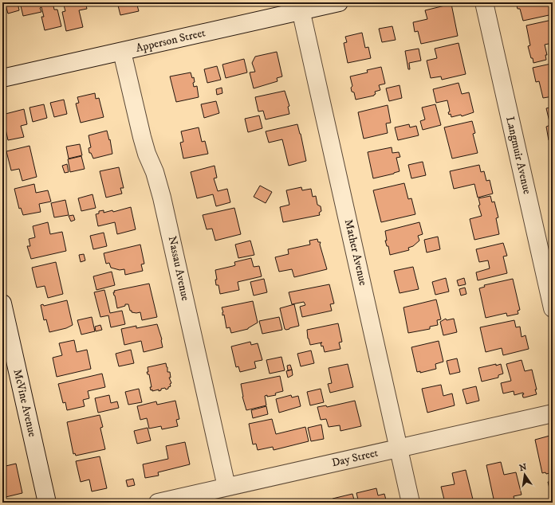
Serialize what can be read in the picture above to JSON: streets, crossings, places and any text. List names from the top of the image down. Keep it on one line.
{"streets":{"street":["Apperson Street","Langmuir Avenue","Mather Avenue","Nassau Avenue","McVine Avenue","Day Street"]},"crossings":[["Apperson Street","Mather Avenue"],["Apperson Street","Nassau Avenue"],["Mather Avenue","Day Street"],["Nassau Avenue","Day Street"]],"north":"top"}
